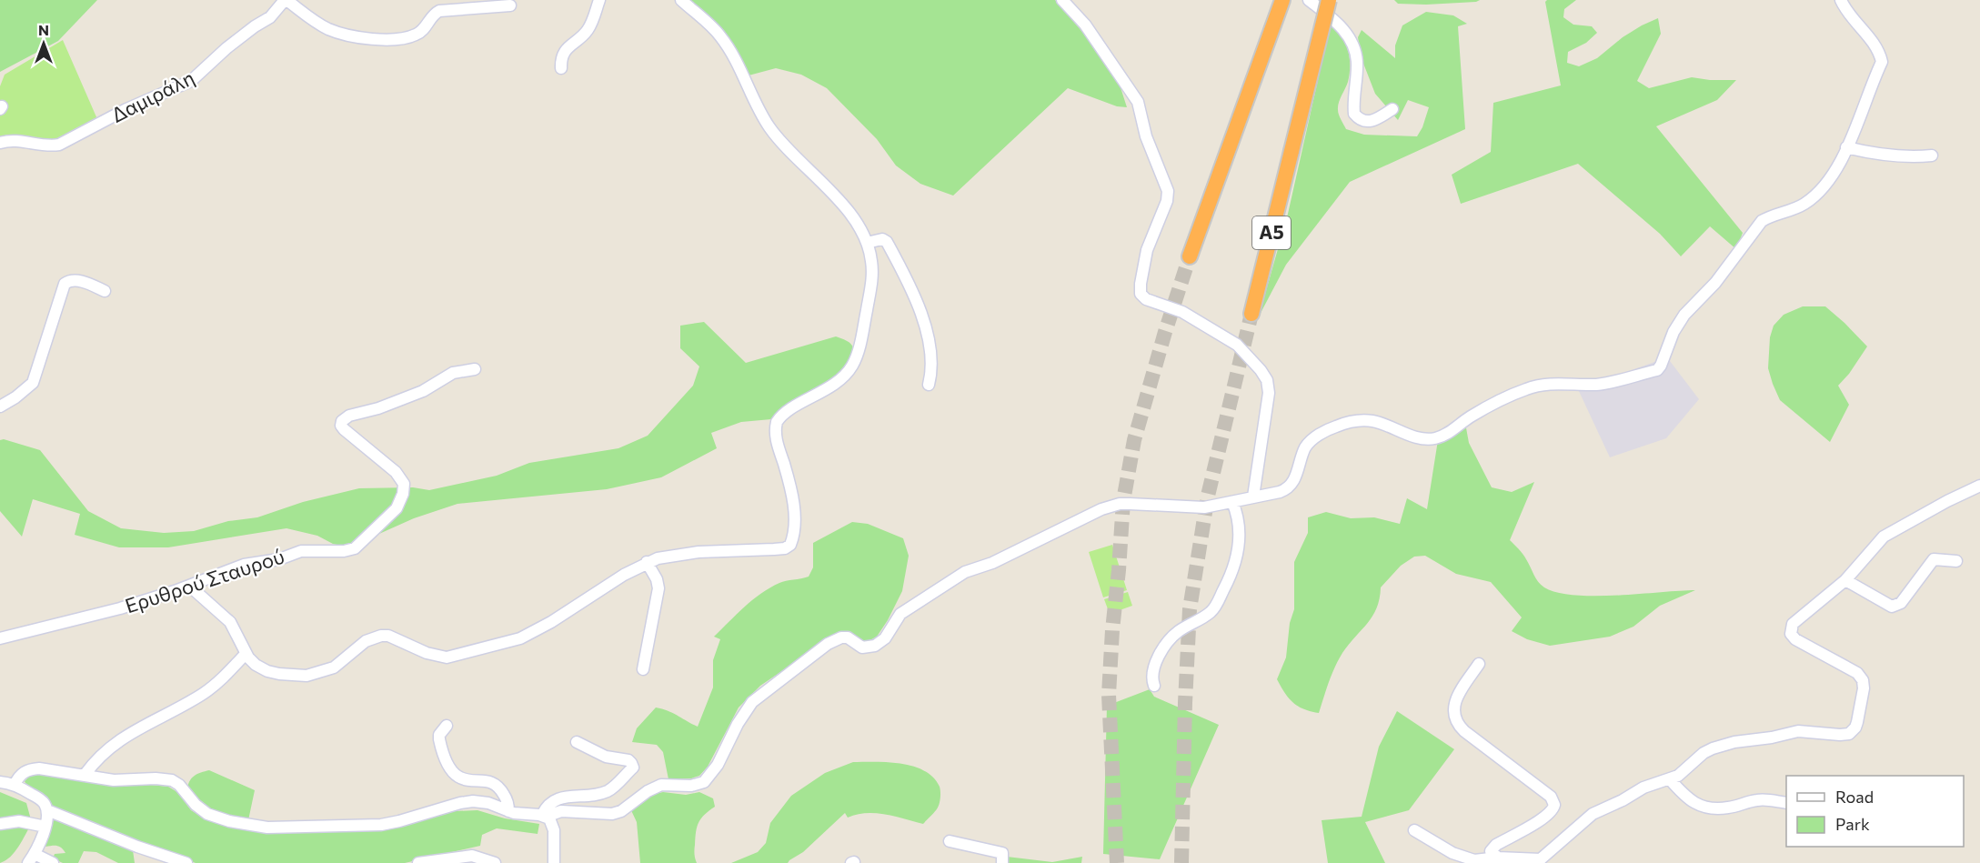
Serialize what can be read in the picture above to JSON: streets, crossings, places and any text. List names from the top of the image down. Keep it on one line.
{"streets":{"highway":["Α5"],"street":["Δαμιράλη","Ερυθρού Σταυρού"]},"legend":["Road","Park"],"north":"top"}
